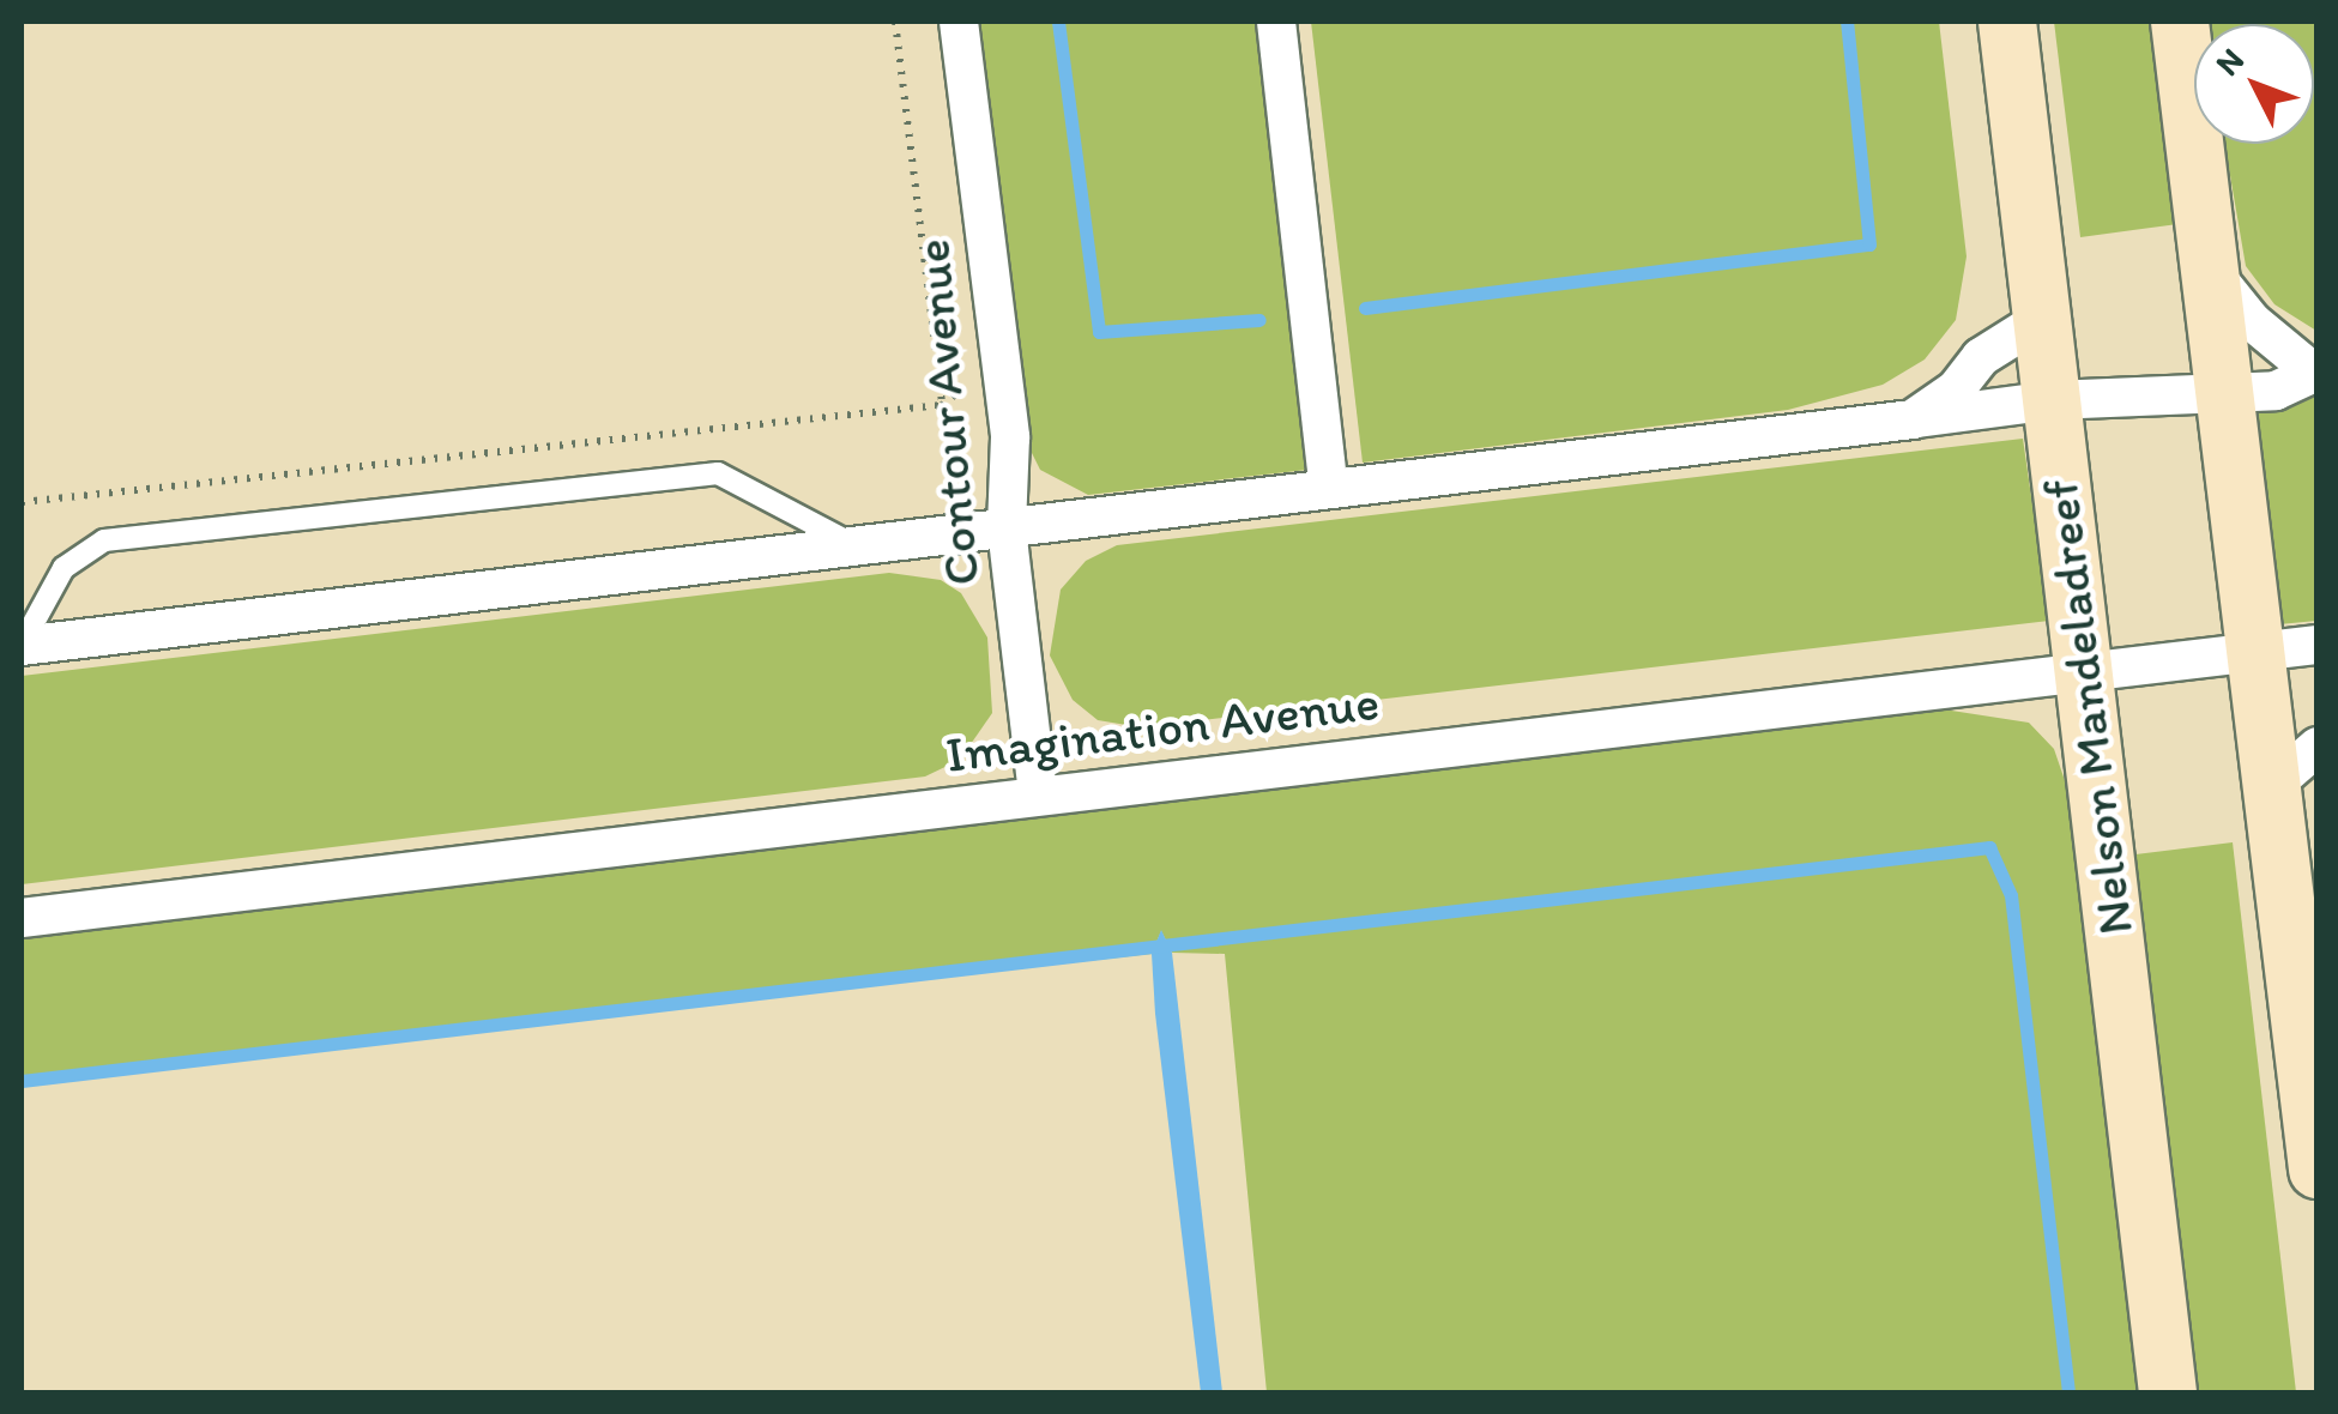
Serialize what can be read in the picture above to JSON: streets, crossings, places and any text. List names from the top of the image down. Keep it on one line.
{"streets":{"main road":["Nelson Mandeladreef"],"street":["Contour Avenue","Imagination Avenue"]},"crossings":[["Contour Avenue","Imagination Avenue"],["Nelson Mandeladreef","Imagination Avenue"]],"north":"top left"}
